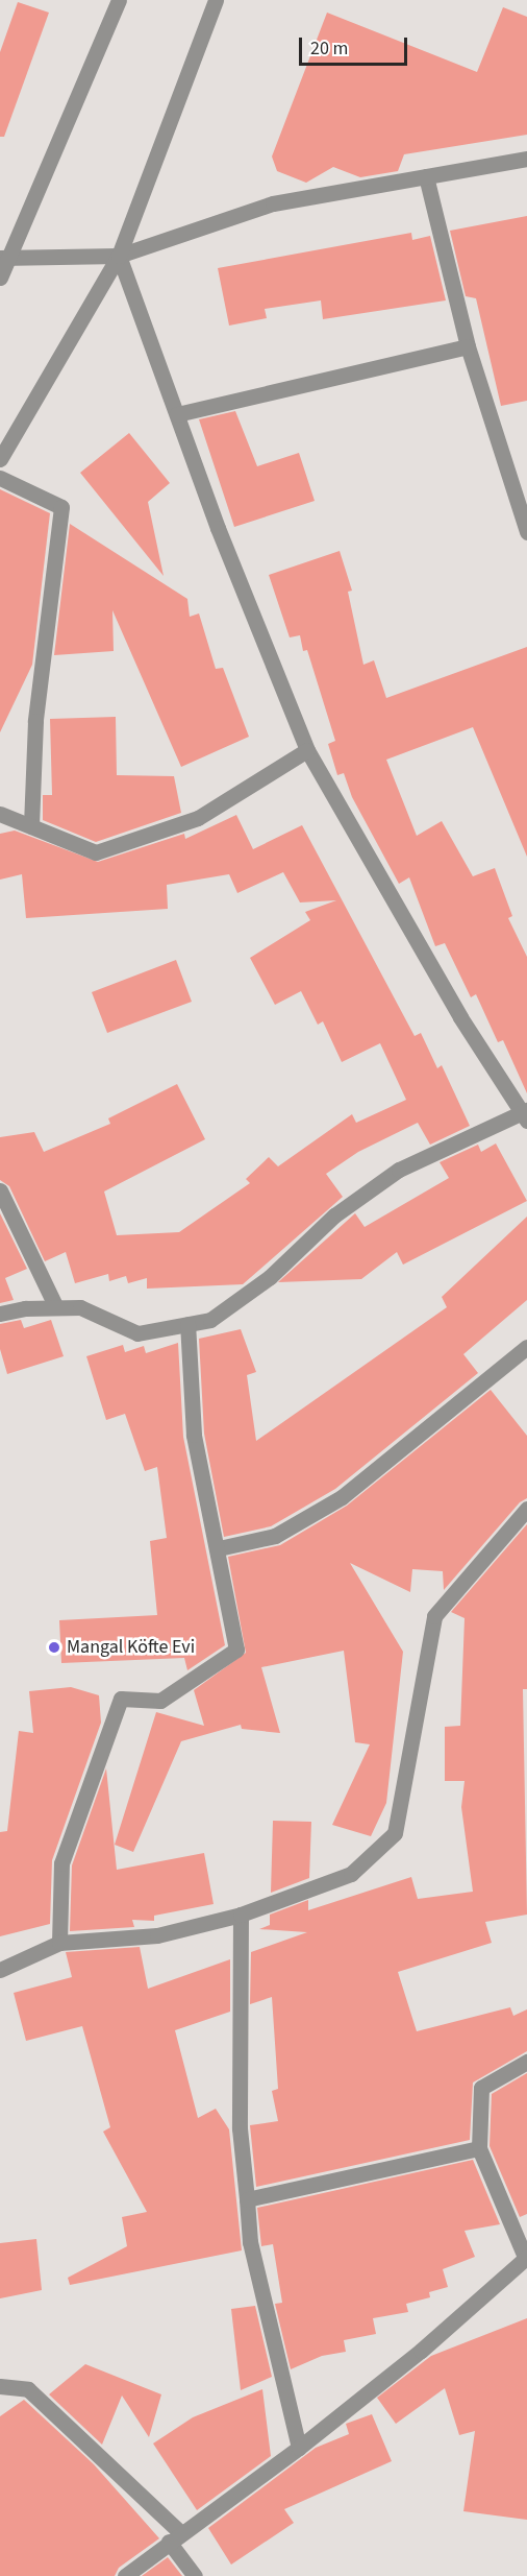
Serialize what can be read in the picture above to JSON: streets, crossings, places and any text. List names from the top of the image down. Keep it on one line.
{"places":["Mangal Köfte Evi"],"scale_bar":"20 m"}
